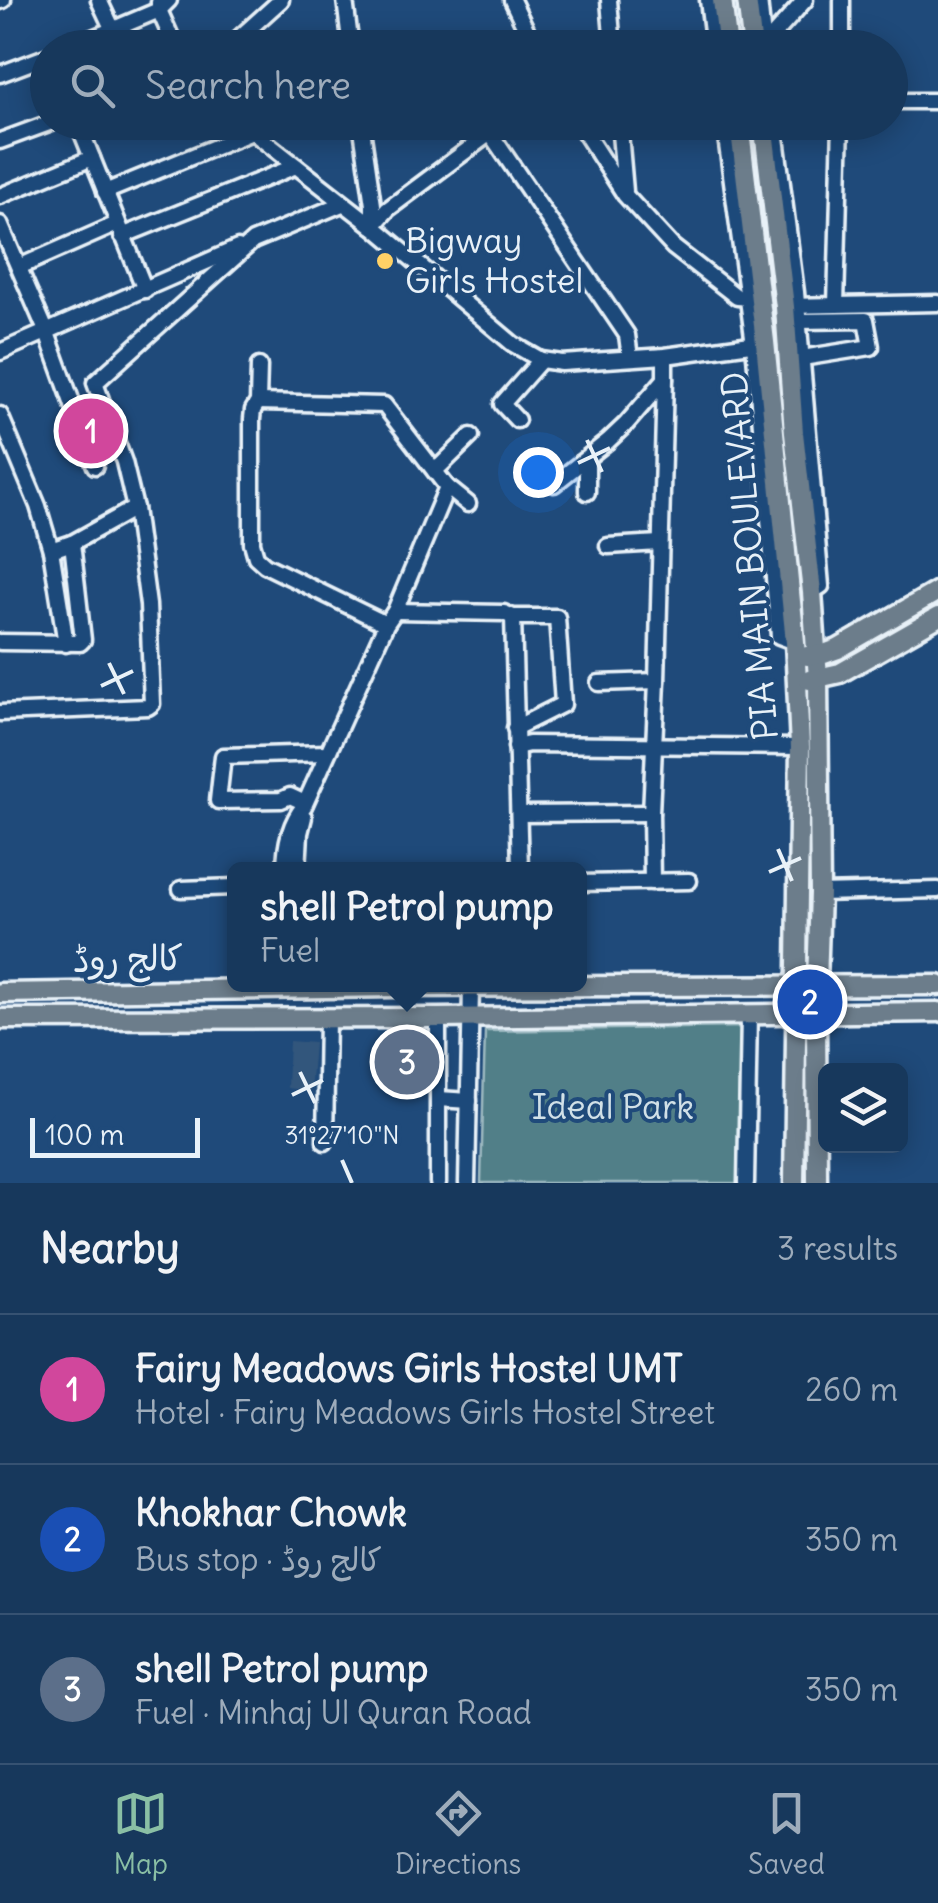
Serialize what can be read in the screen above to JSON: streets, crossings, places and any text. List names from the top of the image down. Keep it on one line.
{"streets":{"main road":["PIA MAIN BOULEVARD","کالج روڈ"]},"crossings":[["PIA MAIN BOULEVARD","کالج روڈ"]],"parks":["Ideal Park"],"places":["Bigway Girls Hostel"],"scale_bar":"100 m","page":{"search":"Search here","pins":["1","2","3"],"popup":["shell Petrol pump","Fuel"],"scale":"100 m","heading":["Nearby","3 results"],"list":[{"mark":"1","name":"Fairy Meadows Girls Hostel UMT","note":"Hotel · Fairy Meadows Girls Hostel Street","value":"260 m"},{"mark":"2","name":"Khokhar Chowk","note":"Bus stop · کالج روڈ","value":"350 m"},{"mark":"3","name":"shell Petrol pump","note":"Fuel · Minhaj Ul Quran Road","value":"350 m"}],"nav":["Map","Directions","Saved"]},"coordinates":["31°27'10\"N"]}
